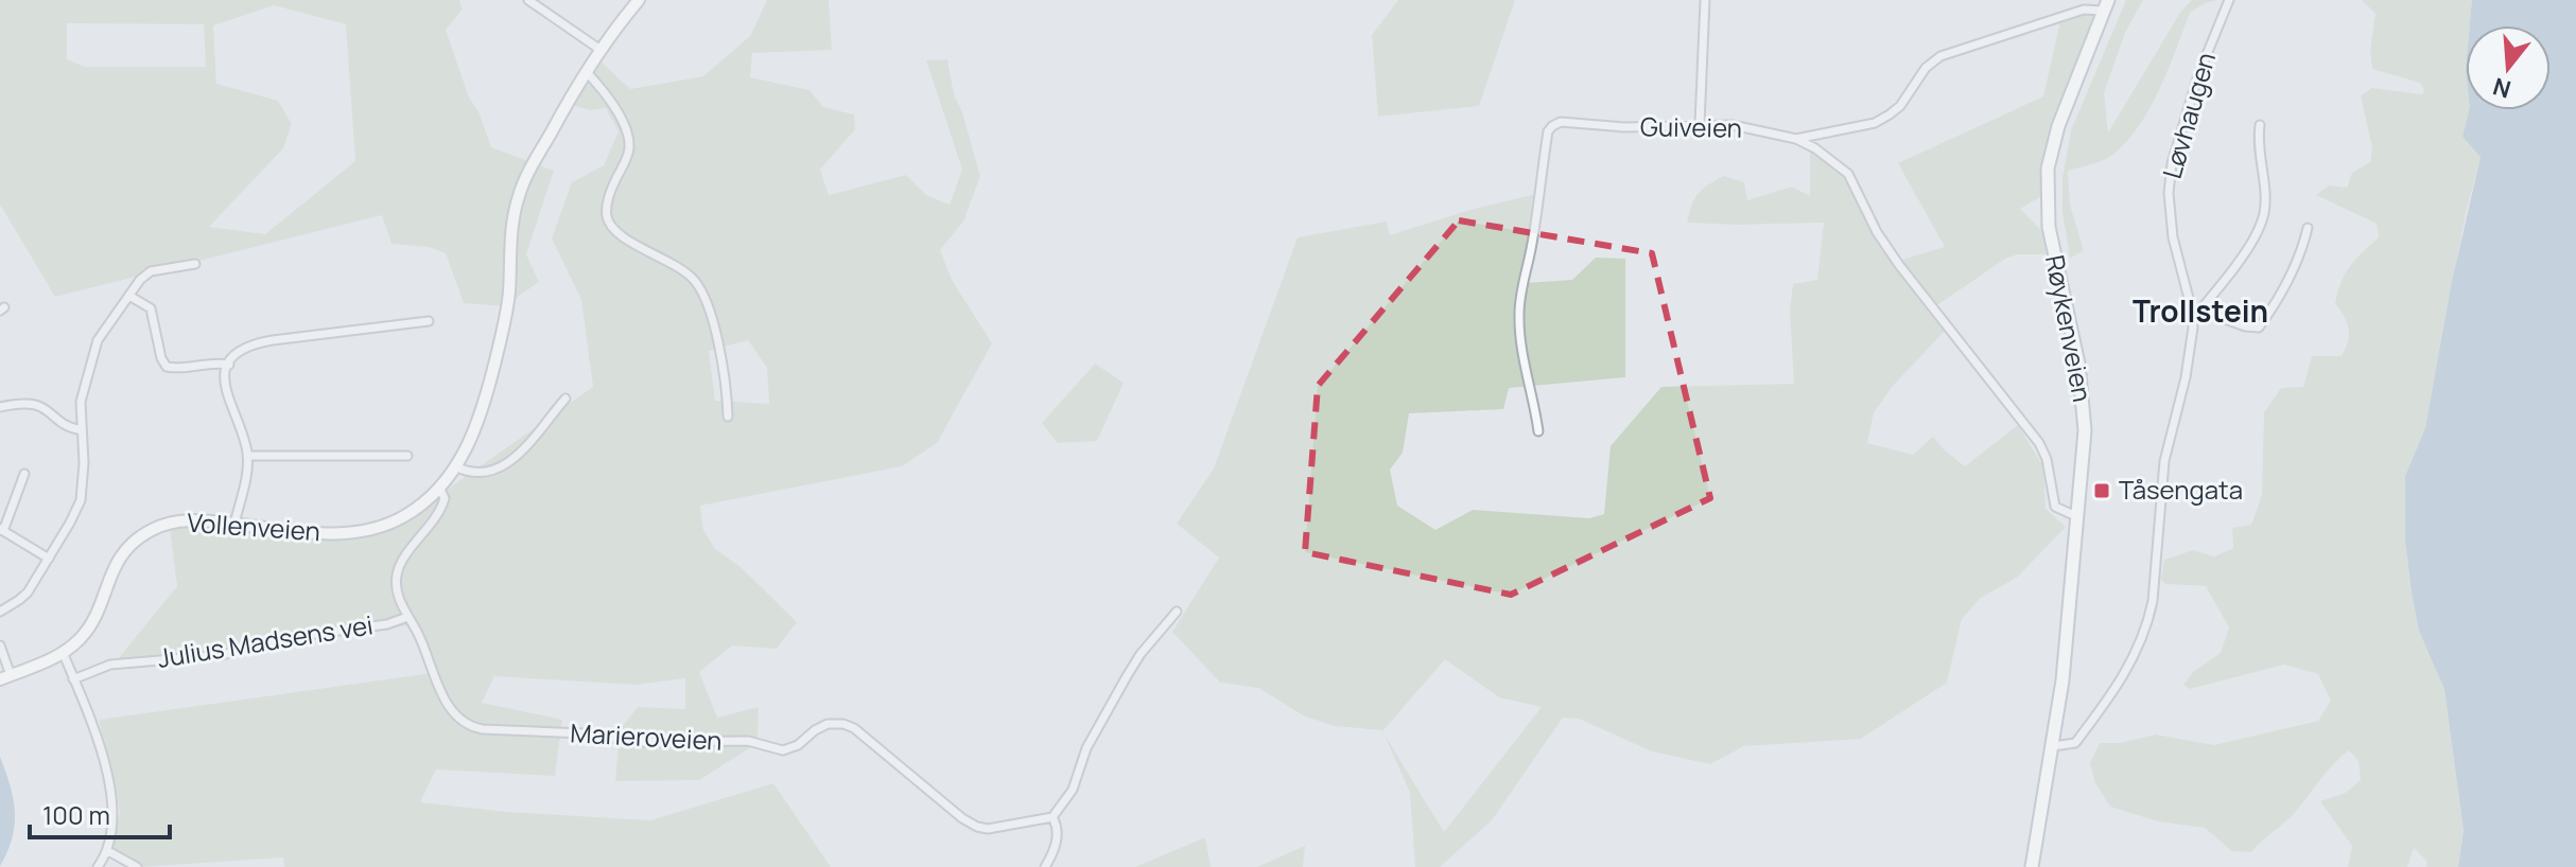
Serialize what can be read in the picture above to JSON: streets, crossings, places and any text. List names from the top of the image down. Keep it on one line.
{"streets":{"main road":["Røykenveien","Vollenveien"],"street":["Løvhaugen","Guiveien","Julius Madsens vei","Marieroveien"]},"crossings":[["Løvhaugen","Røykenveien"],["Guiveien","Røykenveien"],["Vollenveien","Marieroveien"],["Julius Madsens vei","Marieroveien"]],"districts":["Trollstein"],"places":{"transit":["Tåsengata"]},"scale_bar":"100 m","north":"bottom"}
